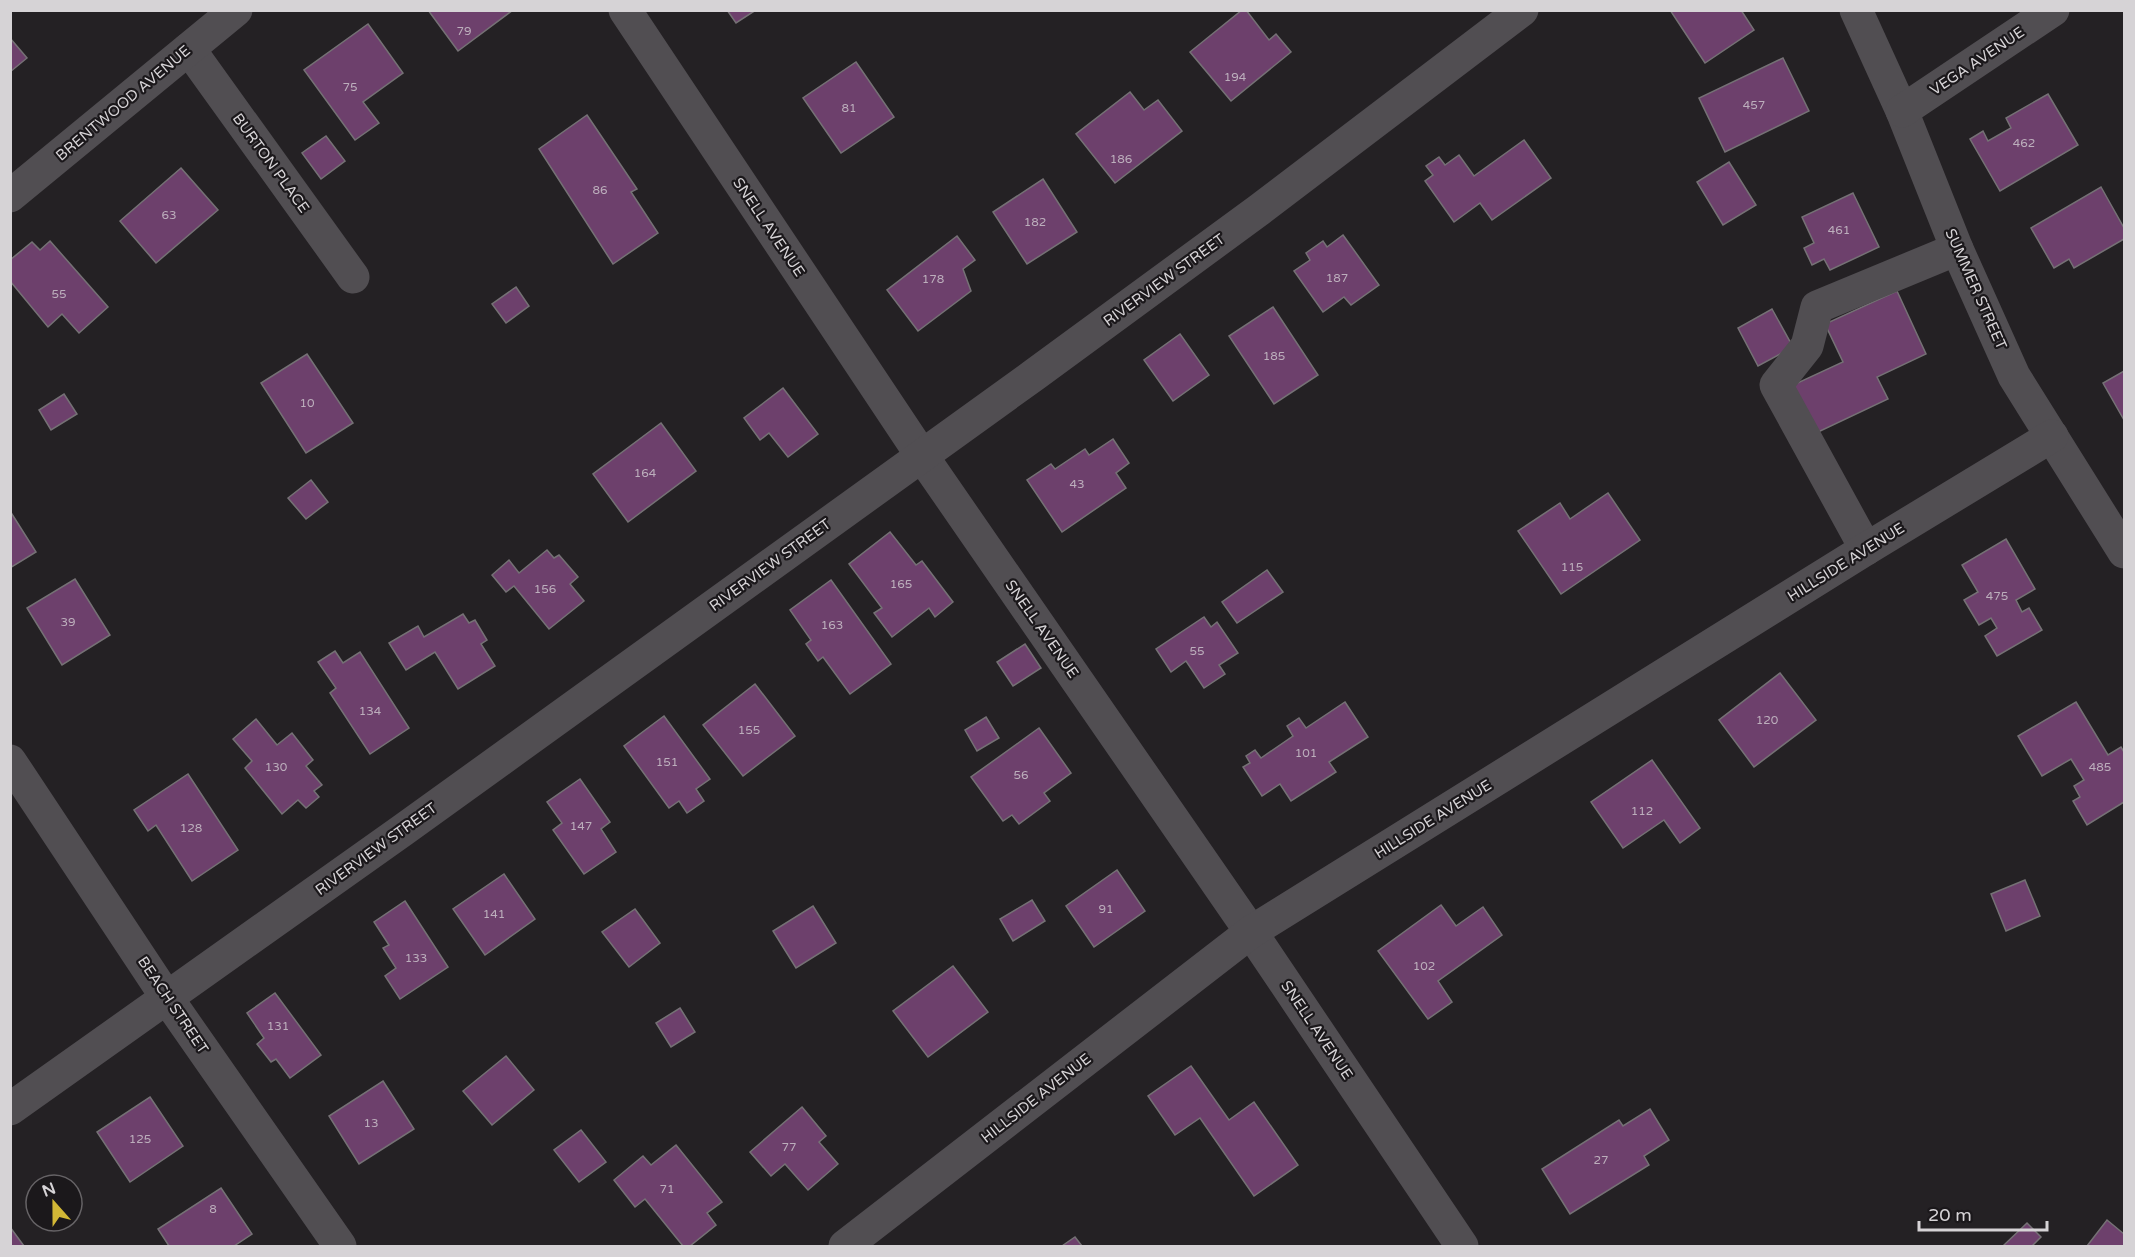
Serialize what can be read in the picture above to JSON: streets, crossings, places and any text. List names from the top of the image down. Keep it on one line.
{"streets":{"street":["VEGA AVENUE","BRENTWOOD AVENUE","BURTON PLACE","SNELL AVENUE","RIVERVIEW STREET","SUMMER STREET","HILLSIDE AVENUE","BEACH STREET"]},"crossings":[["VEGA AVENUE","SUMMER STREET"],["BRENTWOOD AVENUE","BURTON PLACE"],["SNELL AVENUE","RIVERVIEW STREET"],["SNELL AVENUE","HILLSIDE AVENUE"],["RIVERVIEW STREET","BEACH STREET"],["SUMMER STREET","HILLSIDE AVENUE"]],"house_numbers":["79","194","75","457","81","462","186","86","63","182","461","187","178","55","185","10","164","43","115","165","156","475","39","163","55","134","120","155","101","151","130","485","56","112","147","128","91","141","133","102","131","13","125","77","27","71","8"],"scale_bar":"20 m","north":"top"}
